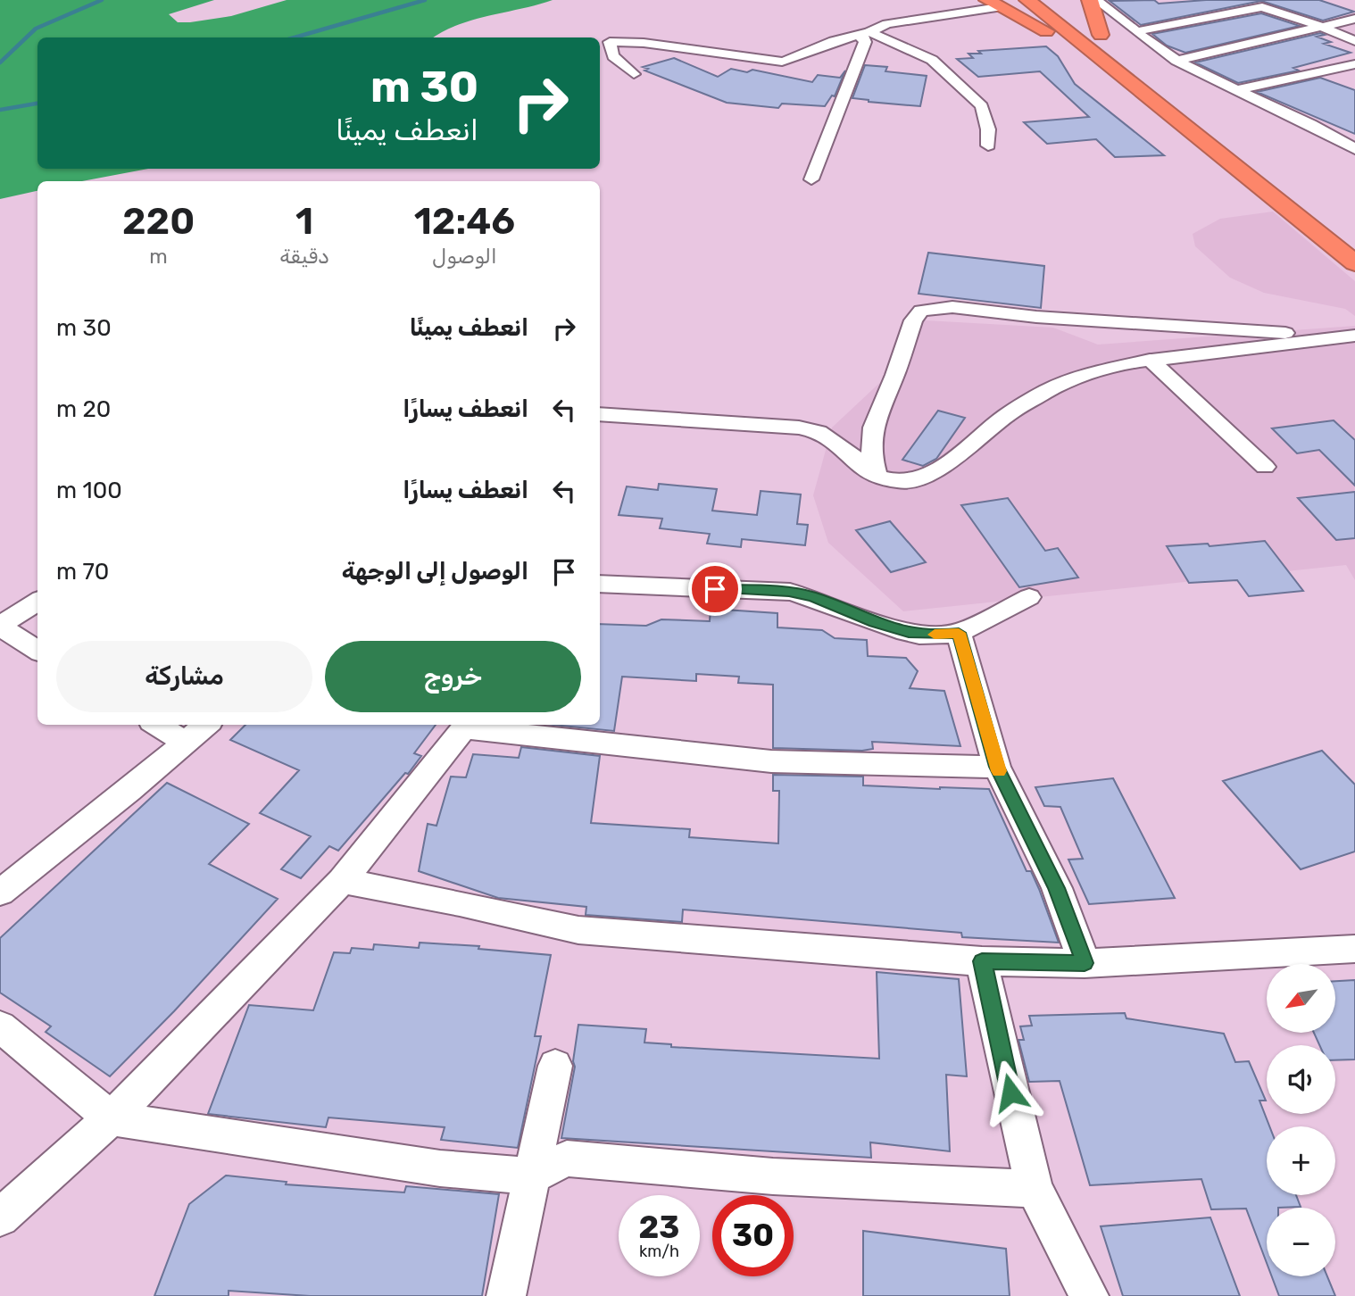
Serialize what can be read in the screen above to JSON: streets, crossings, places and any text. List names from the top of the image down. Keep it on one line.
{"north":"bottom left","page":{"turn":["30 m","انعطف يمينًا"],"eta":["12:46","الوصول","1","دقيقة","220","m"],"list":[{"name":"انعطف يمينًا","value":"30 m"},{"name":"انعطف يسارًا","value":"20 m"},{"name":"انعطف يسارًا","value":"100 m"},{"name":"الوصول إلى الوجهة","value":"70 m"}],"buttons":["خروج","مشاركة"],"map_buttons":["+","−"],"speed":"23 km/h","limit":"30"}}
